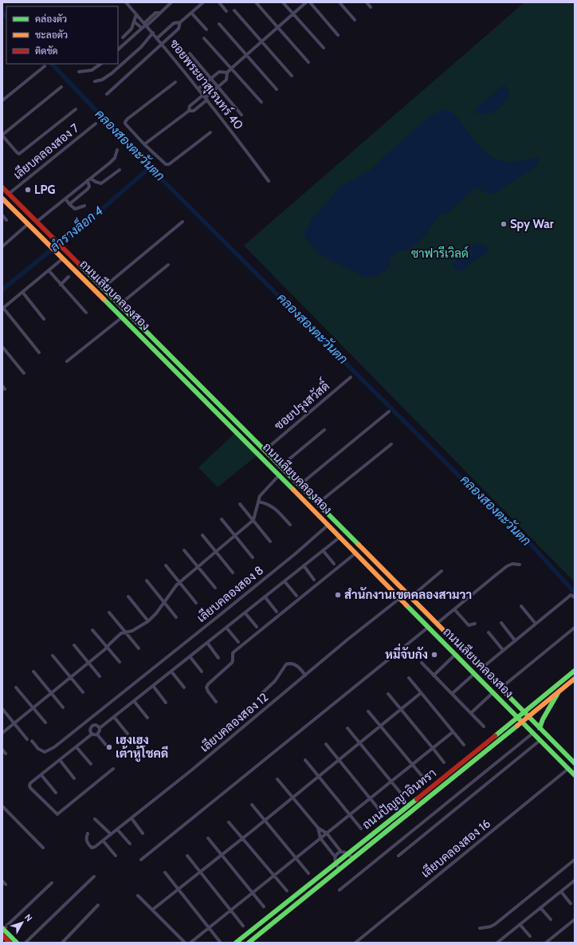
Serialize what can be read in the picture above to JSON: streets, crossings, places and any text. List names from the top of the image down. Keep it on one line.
{"streets":{"main road":["ถนนเลียบคลองสอง","ถนนปัญญาอินทรา"],"street":["ซอยพระยาสุเรนทร์ 40","เลียบคลองสอง 7","ซอยปรุงสวัสดิ์","เลียบคลองสอง 8","เลียบคลองสอง 12","เลียบคลองสอง 16"]},"crossings":[["เลียบคลองสอง 7","ถนนเลียบคลองสอง"],["ถนนเลียบคลองสอง","ซอยปรุงสวัสดิ์"],["ถนนเลียบคลองสอง","เลียบคลองสอง 8"],["ถนนเลียบคลองสอง","เลียบคลองสอง 12"],["ถนนเลียบคลองสอง","ถนนปัญญาอินทรา"],["ถนนเลียบคลองสอง","เลียบคลองสอง 16"]],"water":["คลองสองตะวันตก","ลำรางล็อก 4"],"parks":["ซาฟารีเวิลด์"],"places":["LPG","Spy War","สำนักงานเขตคลองสามวา","หมี่จับกัง","เฮงเฮง เต้าหู้โชคดี"],"legend":["คล่องตัว","ชะลอตัว","ติดขัด"],"north":"top right"}
